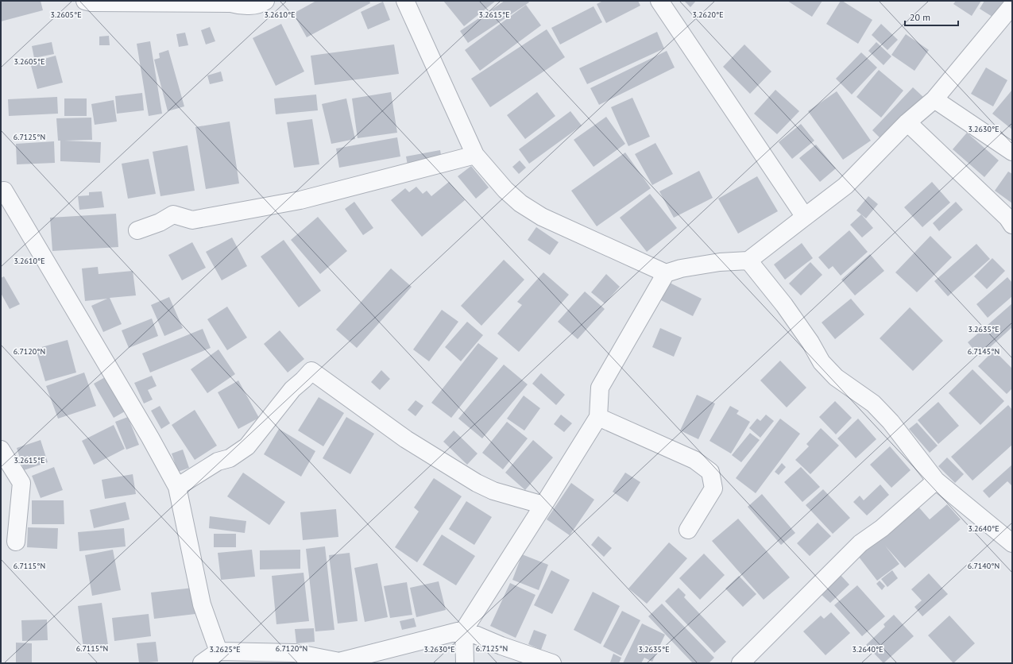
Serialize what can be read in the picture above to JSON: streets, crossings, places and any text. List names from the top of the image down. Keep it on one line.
{"scale_bar":"20 m","coordinates":["3.2605°E","3.2610°E","3.2615°E","3.2620°E","3.2630°E","6.7125°N","3.2635°E","6.7145°N","6.7120°N","3.2640°E","6.7140°N","6.7115°N","3.2625°E"]}
